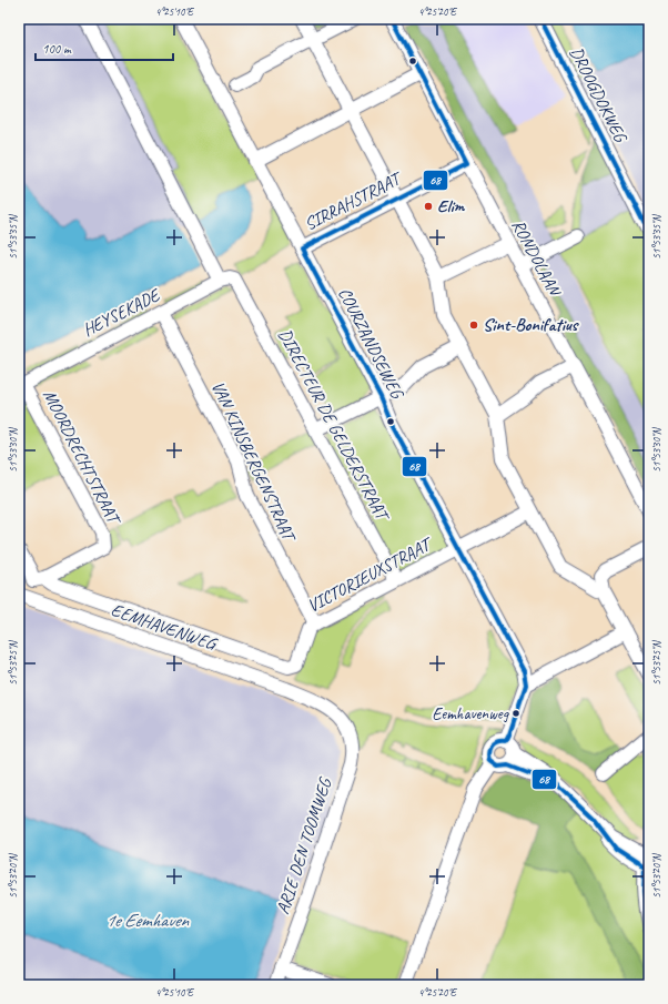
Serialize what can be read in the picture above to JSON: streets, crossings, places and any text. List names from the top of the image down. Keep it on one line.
{"streets":{"street":["DROOGDOKWEG","SIRRAHSTRAAT","RONDOLAAN","HEYSEKADE","COURZANDSEWEG","DIRECTEUR DE GELDERSTRAAT","MOORDRECHTSTRAAT","VAN KINSBERGENSTRAAT","VICTORIEUXSTRAAT","EEMHAVENWEG","ARIE DEN TOOMWEG"]},"crossings":[["SIRRAHSTRAAT","RONDOLAAN"],["SIRRAHSTRAAT","COURZANDSEWEG"],["HEYSEKADE","DIRECTEUR DE GELDERSTRAAT"],["HEYSEKADE","MOORDRECHTSTRAAT"],["HEYSEKADE","VAN KINSBERGENSTRAAT"],["COURZANDSEWEG","VICTORIEUXSTRAAT"],["DIRECTEUR DE GELDERSTRAAT","VICTORIEUXSTRAAT"],["MOORDRECHTSTRAAT","VICTORIEUXSTRAAT"],["VAN KINSBERGENSTRAAT","VICTORIEUXSTRAAT"],["EEMHAVENWEG","ARIE DEN TOOMWEG"]],"water":["1e Eemhaven"],"places":["Elim","Sint-Bonifatius","Eemhavenweg"],"lines":["transit line 68"],"scale_bar":"100 m","coordinates":["4°25'10\"E","4°25'20\"E","51°53'35\"N","51°53'30\"N","51°53'25\"N","51°53'20\"N"]}
